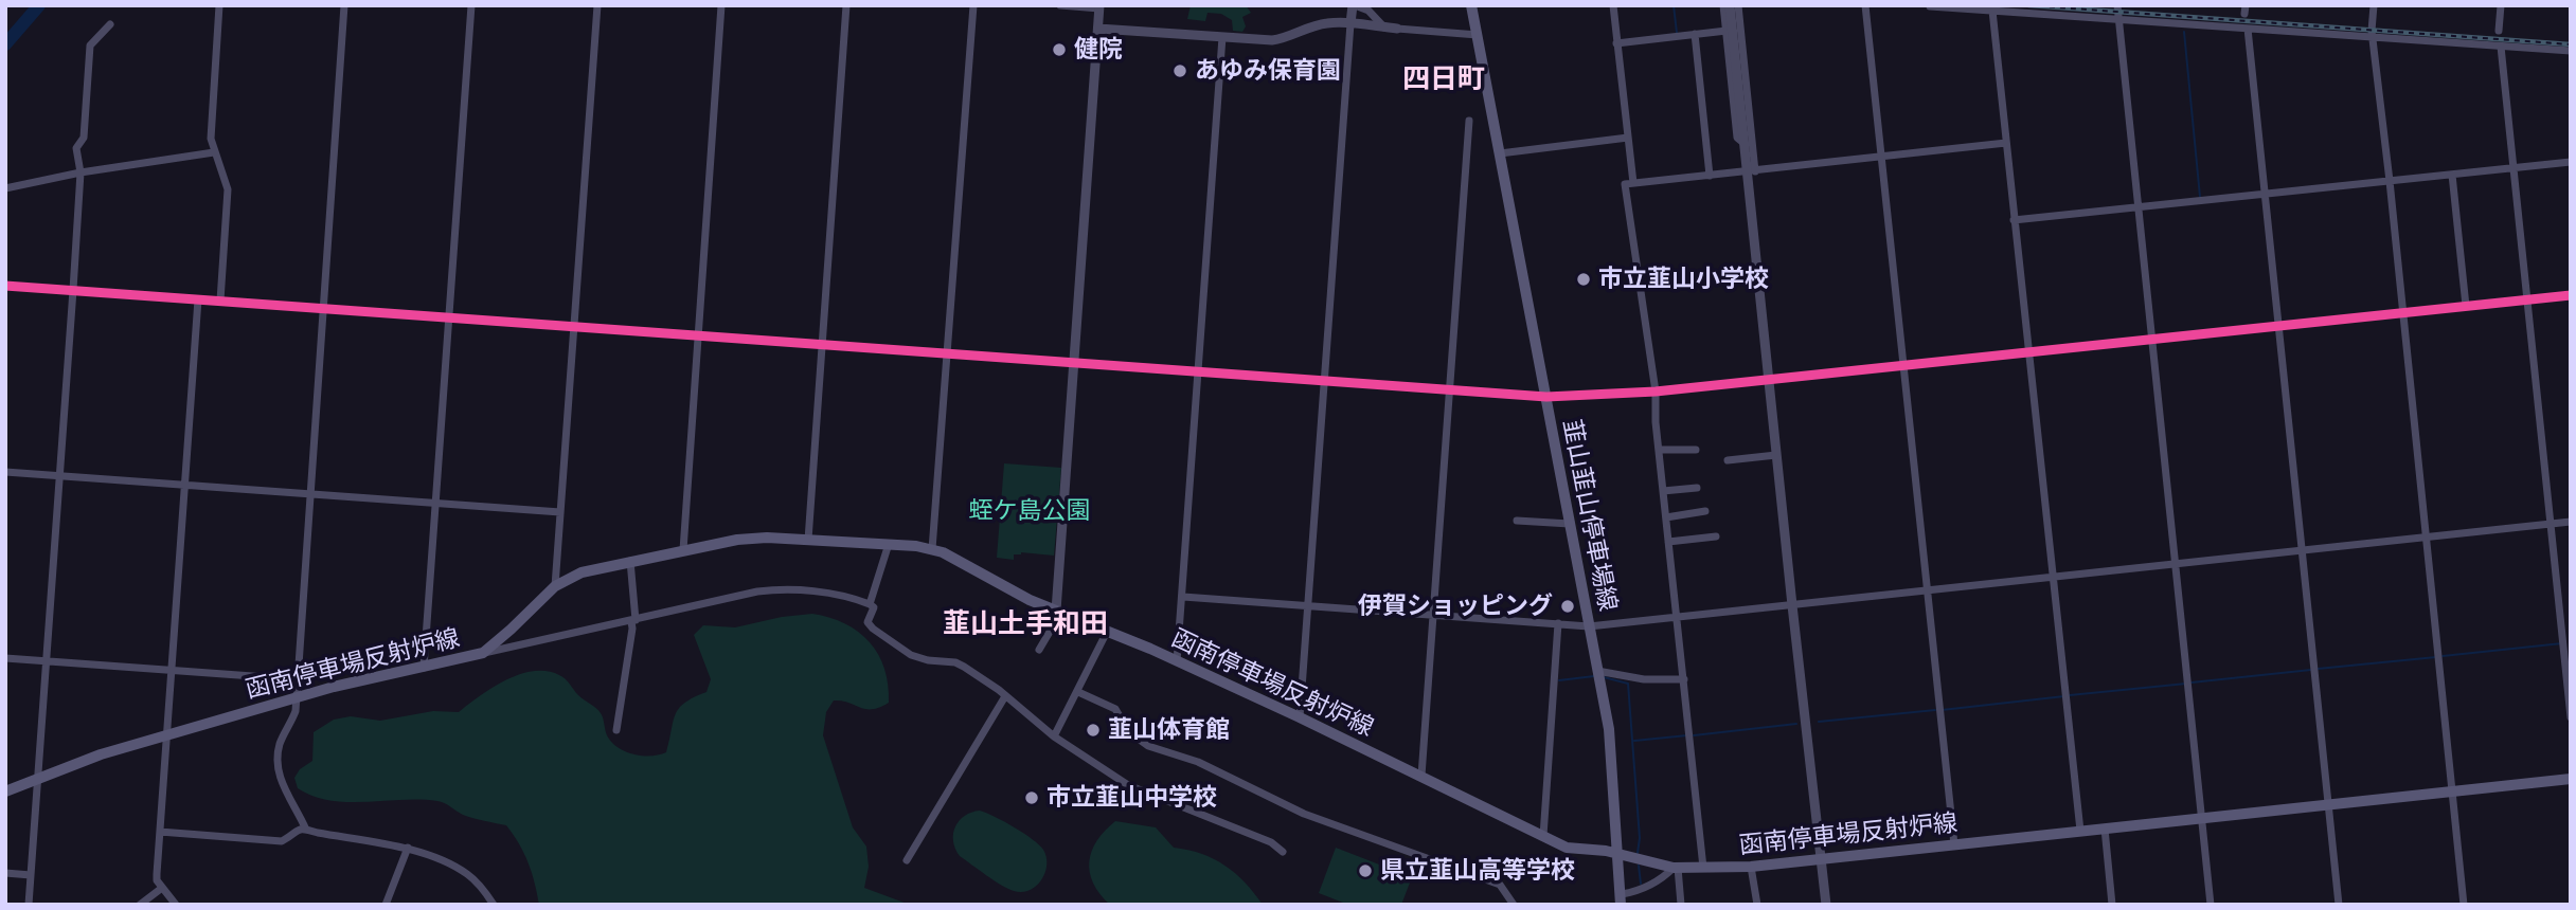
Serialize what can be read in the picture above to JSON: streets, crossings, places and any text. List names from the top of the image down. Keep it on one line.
{"streets":{"main road":["韮山韮山停車場線","函南停車場反射炉線"]},"crossings":[["韮山韮山停車場線","函南停車場反射炉線"]],"districts":["四日町","韮山土手和田"],"parks":["蛭ケ島公園"],"places":["健院","あゆみ保育園","市立韮山小学校","伊賀ショッピング","韮山体育館","市立韮山中学校","県立韮山高等学校"]}
